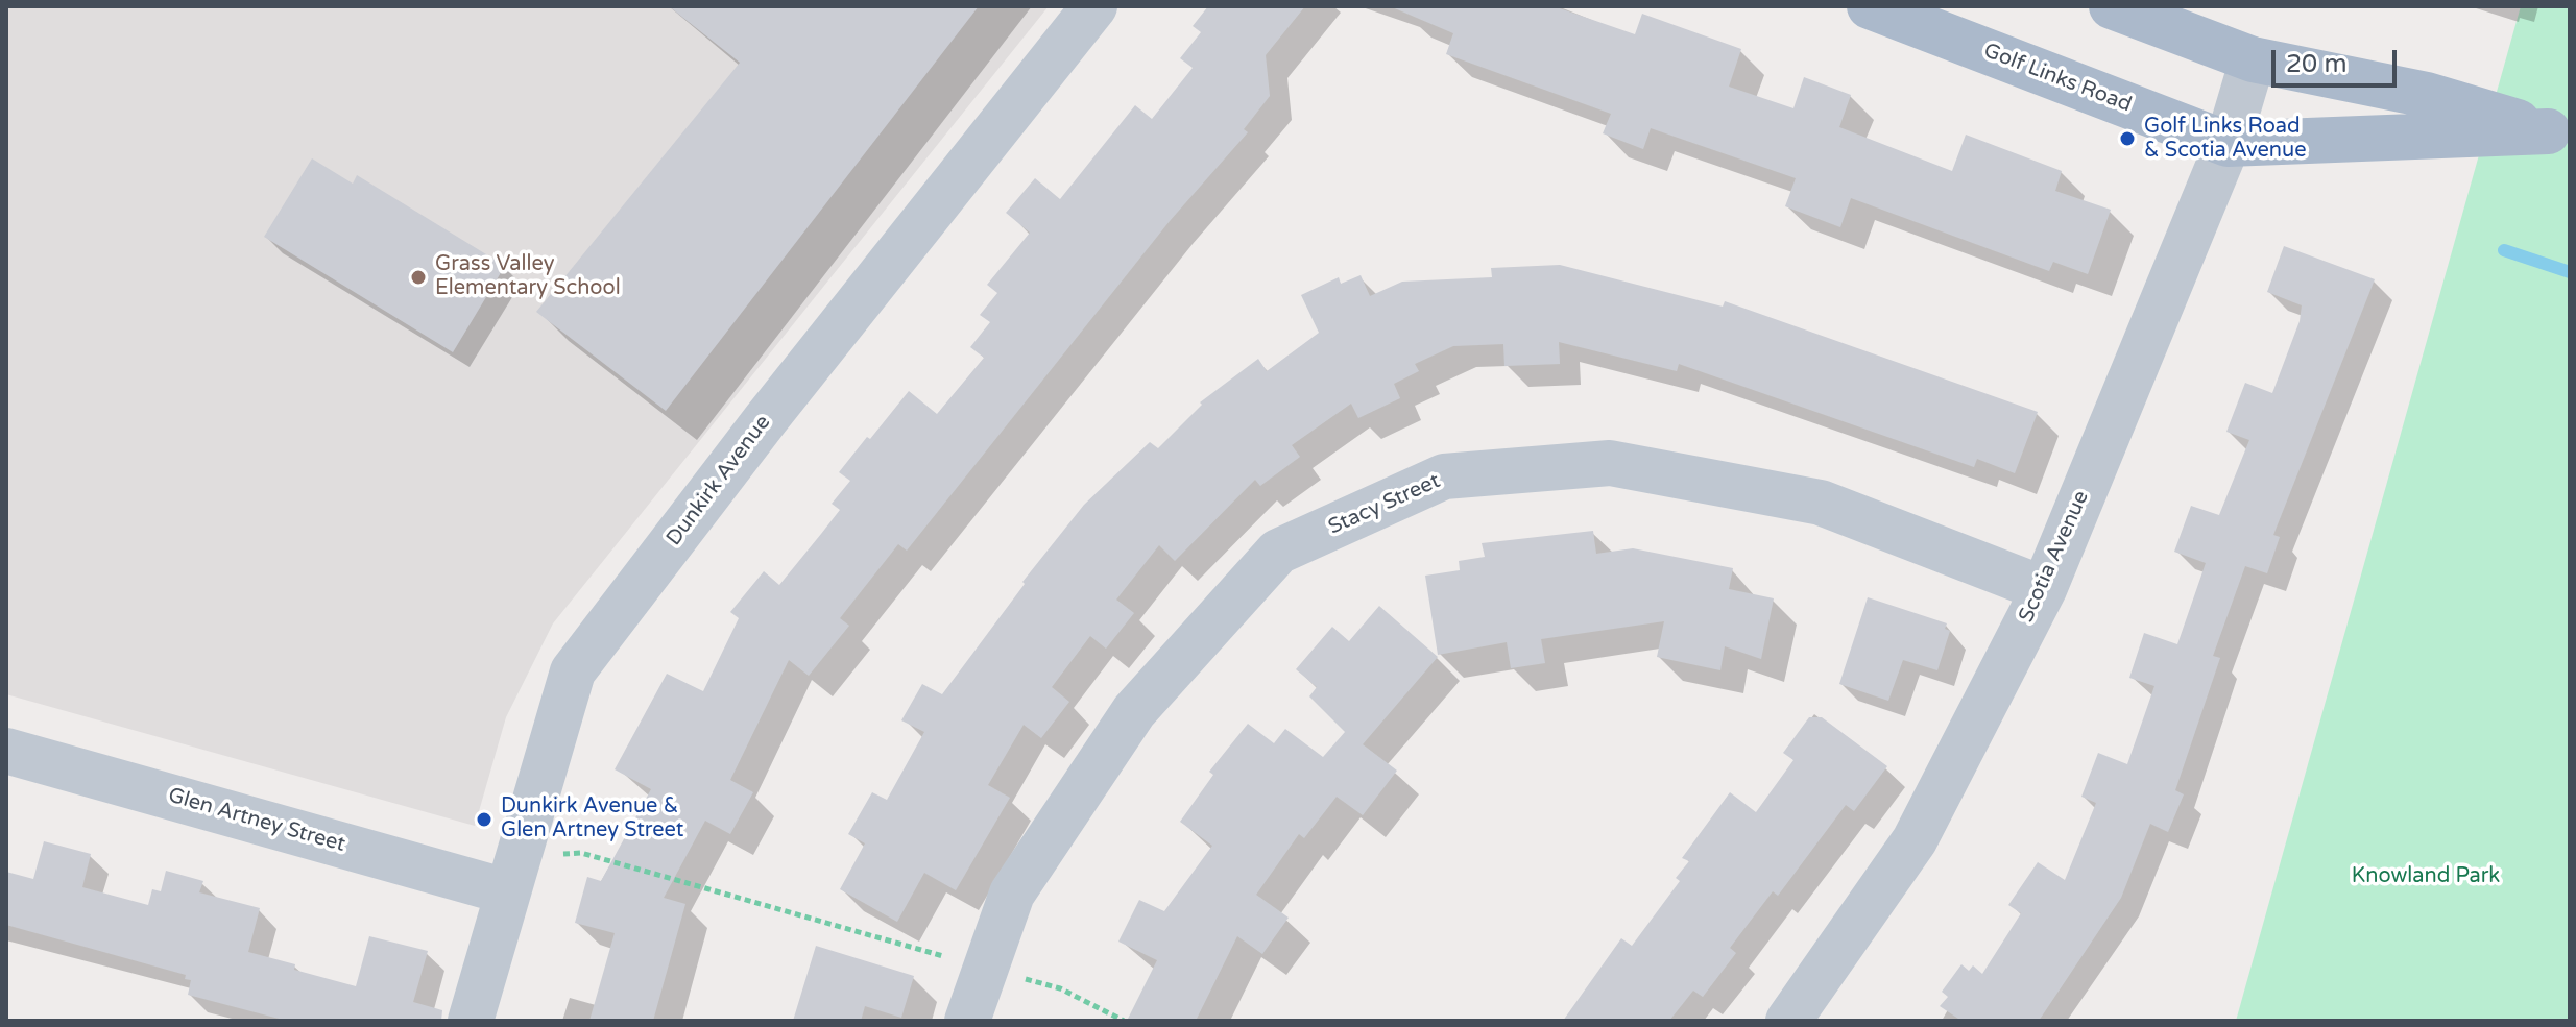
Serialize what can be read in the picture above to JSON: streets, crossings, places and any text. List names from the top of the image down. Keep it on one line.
{"streets":{"main road":["Golf Links Road"],"street":["Dunkirk Avenue","Stacy Street","Scotia Avenue","Glen Artney Street"]},"crossings":[["Golf Links Road","Scotia Avenue"],["Dunkirk Avenue","Glen Artney Street"],["Stacy Street","Scotia Avenue"]],"parks":["Knowland Park"],"places":["Golf Links Road & Scotia Avenue","Grass Valley Elementary School","Dunkirk Avenue & Glen Artney Street"],"scale_bar":"20 m"}
